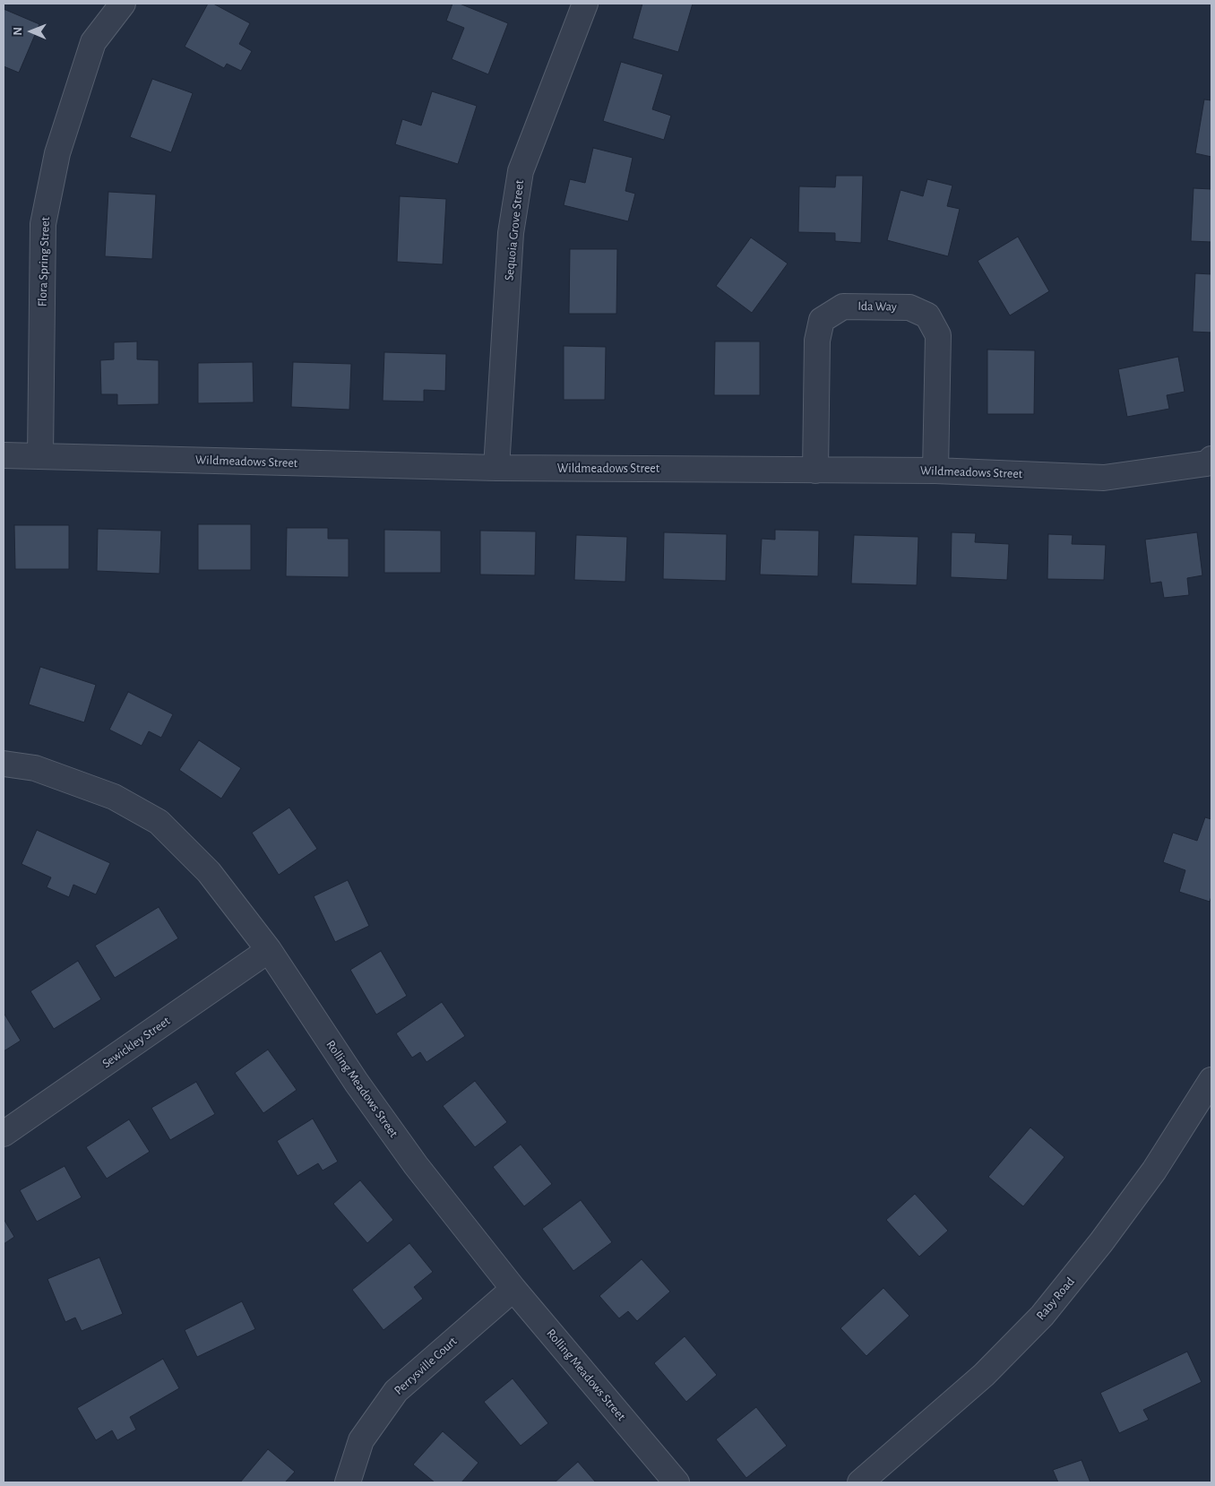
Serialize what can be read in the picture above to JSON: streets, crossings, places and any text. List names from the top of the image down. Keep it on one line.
{"streets":{"street":["Sequoia Grove Street","Flora Spring Street","Ida Way","Wildmeadows Street","Sewickley Street","Rolling Meadows Street","Raby Road","Perrysville Court"]},"crossings":[["Sequoia Grove Street","Wildmeadows Street"],["Flora Spring Street","Wildmeadows Street"],["Ida Way","Wildmeadows Street"],["Sewickley Street","Rolling Meadows Street"],["Rolling Meadows Street","Perrysville Court"]],"north":"left"}
